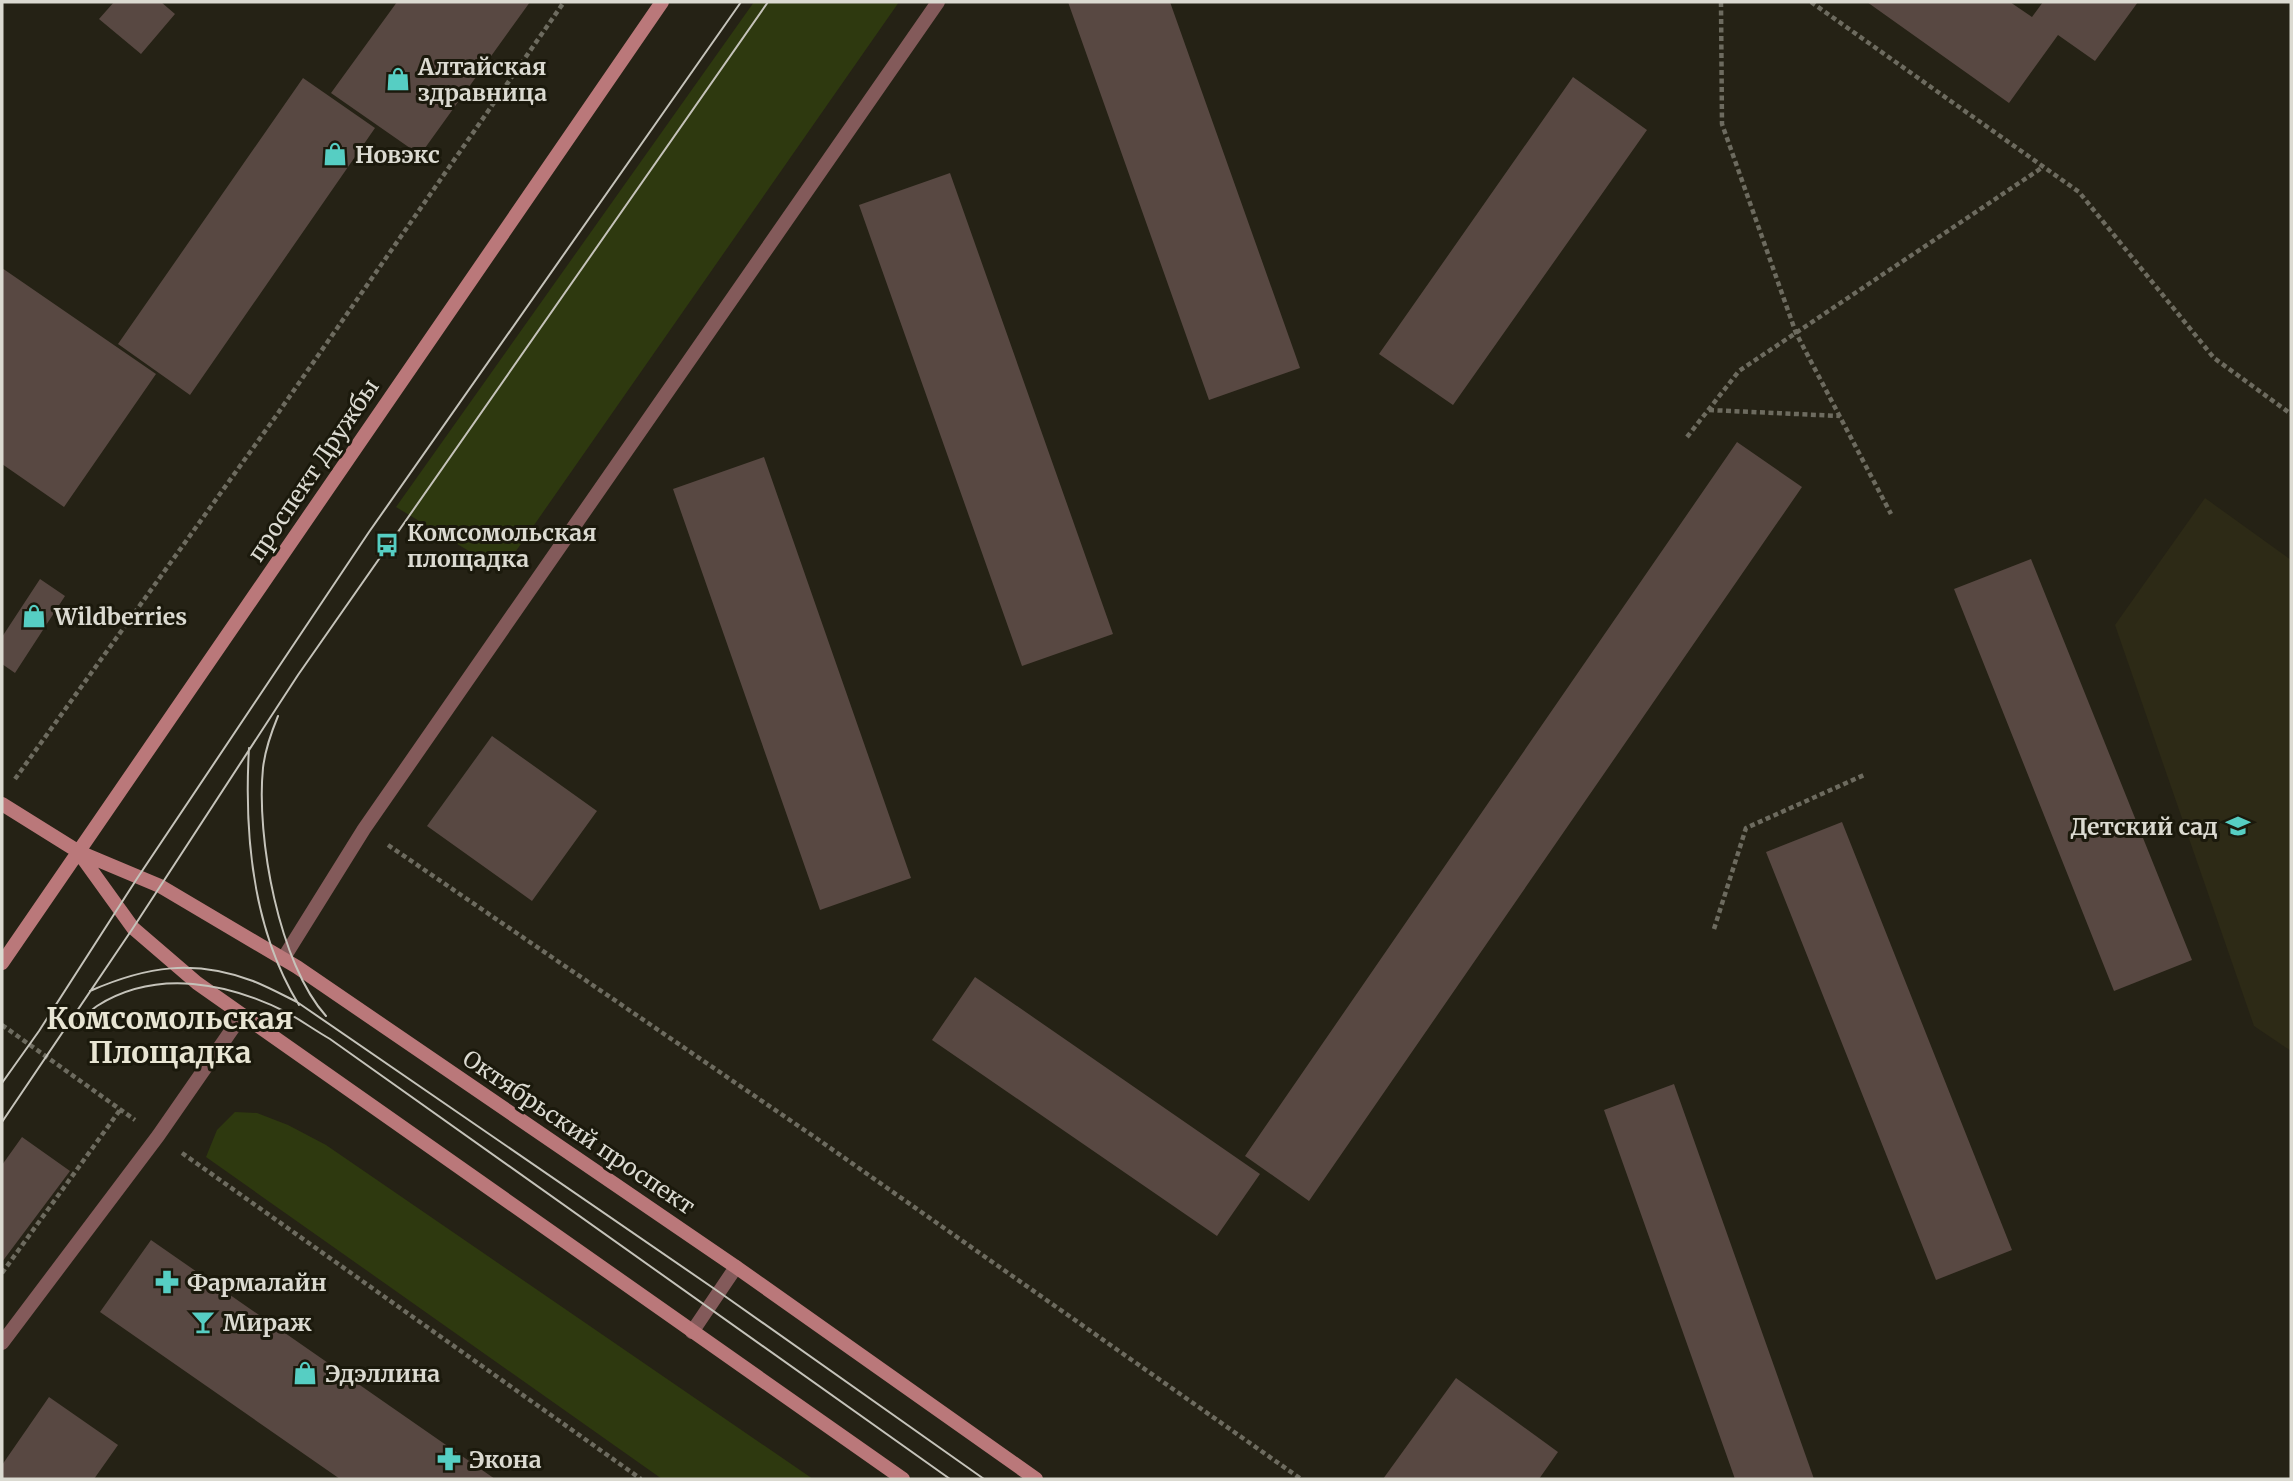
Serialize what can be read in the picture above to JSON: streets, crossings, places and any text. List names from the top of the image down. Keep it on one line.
{"streets":{"main road":["проспект Дружбы","Октябрьский проспект"]},"crossings":[["проспект Дружбы","Октябрьский проспект"]],"districts":["Комсомольская Площадка"],"places":{"shop":["Алтайская здравница","Новэкс","Wildberries","Эдэллина"],"bus stop":["Комсомольская площадка"],"school or university":["Детский сад"],"pharmacy":["Фармалайн","Экона"],"bar":["Мираж"]}}
